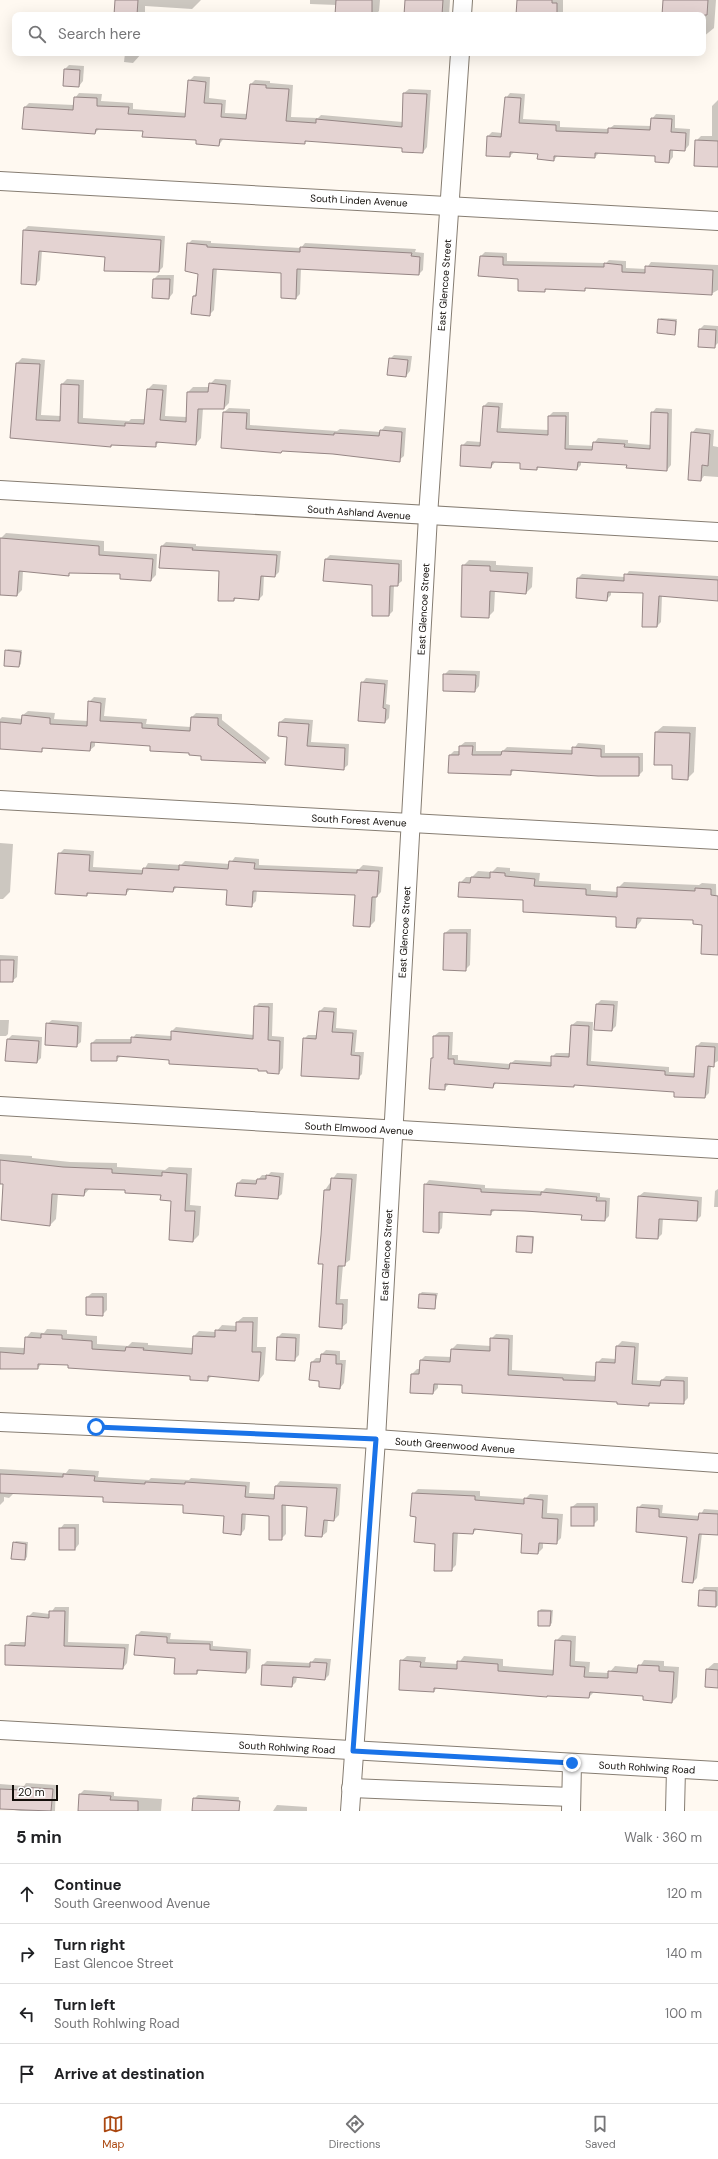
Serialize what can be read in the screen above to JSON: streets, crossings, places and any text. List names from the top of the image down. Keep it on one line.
{"streets":{"street":["South Linden Avenue","East Glencoe Street","South Ashland Avenue","South Forest Avenue","South Elmwood Avenue","South Greenwood Avenue","South Rohlwing Road"]},"crossings":[["South Linden Avenue","East Glencoe Street"],["East Glencoe Street","South Ashland Avenue"],["East Glencoe Street","South Forest Avenue"],["East Glencoe Street","South Elmwood Avenue"],["East Glencoe Street","South Greenwood Avenue"],["East Glencoe Street","South Rohlwing Road"]],"scale_bar":"20 m","page":{"search":"Search here","scale":"20 m","heading":["5 min","Walk · 360 m"],"list":[["Continue","South Greenwood Avenue","120 m"],["Turn right","East Glencoe Street","140 m"],["Turn left","South Rohlwing Road","100 m"],"Arrive at destination"],"nav":["Map","Directions","Saved"]}}
